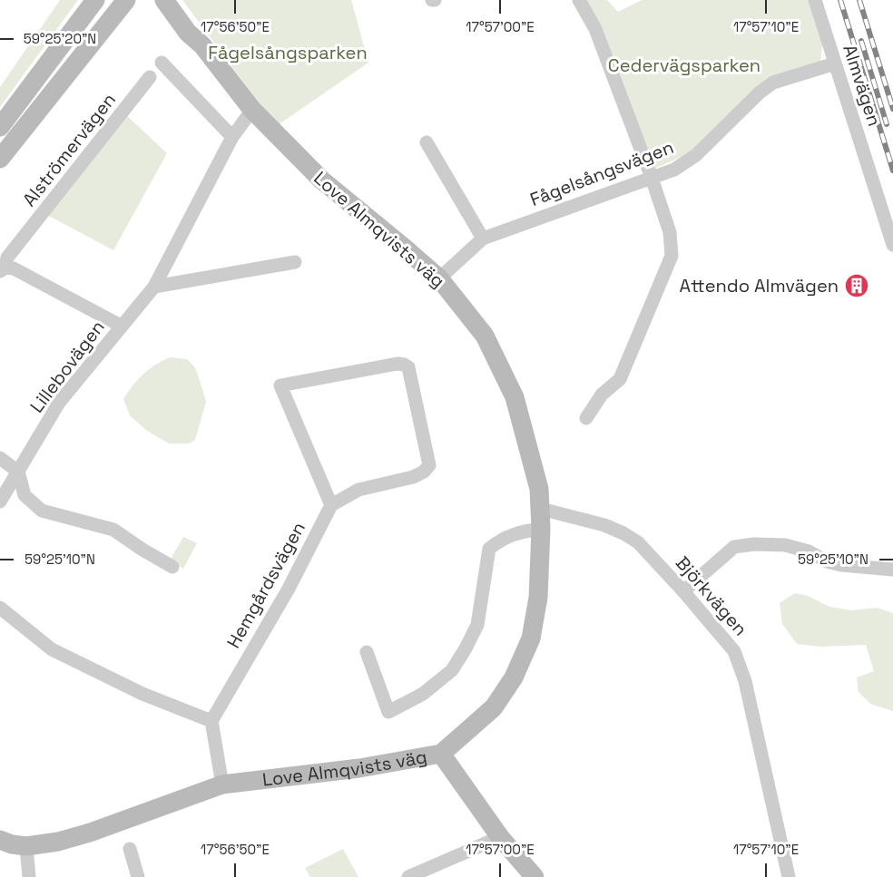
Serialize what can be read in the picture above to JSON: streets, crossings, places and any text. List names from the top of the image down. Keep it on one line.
{"streets":{"street":["Almvägen","Alströmervägen","Fågelsångsvägen","Love Almqvists väg","Lillebovägen","Hemgårdsvägen","Björkvägen"]},"crossings":[["Almvägen","Fågelsångsvägen"],["Fågelsångsvägen","Love Almqvists väg"],["Love Almqvists väg","Lillebovägen"],["Love Almqvists väg","Björkvägen"]],"parks":["Fågelsångsparken","Cedervägsparken"],"places":{"building":["Attendo Almvägen"]},"coordinates":["17°56'50\"E","17°57'00\"E","17°57'10\"E","59°25'20\"N","59°25'10\"N"]}
